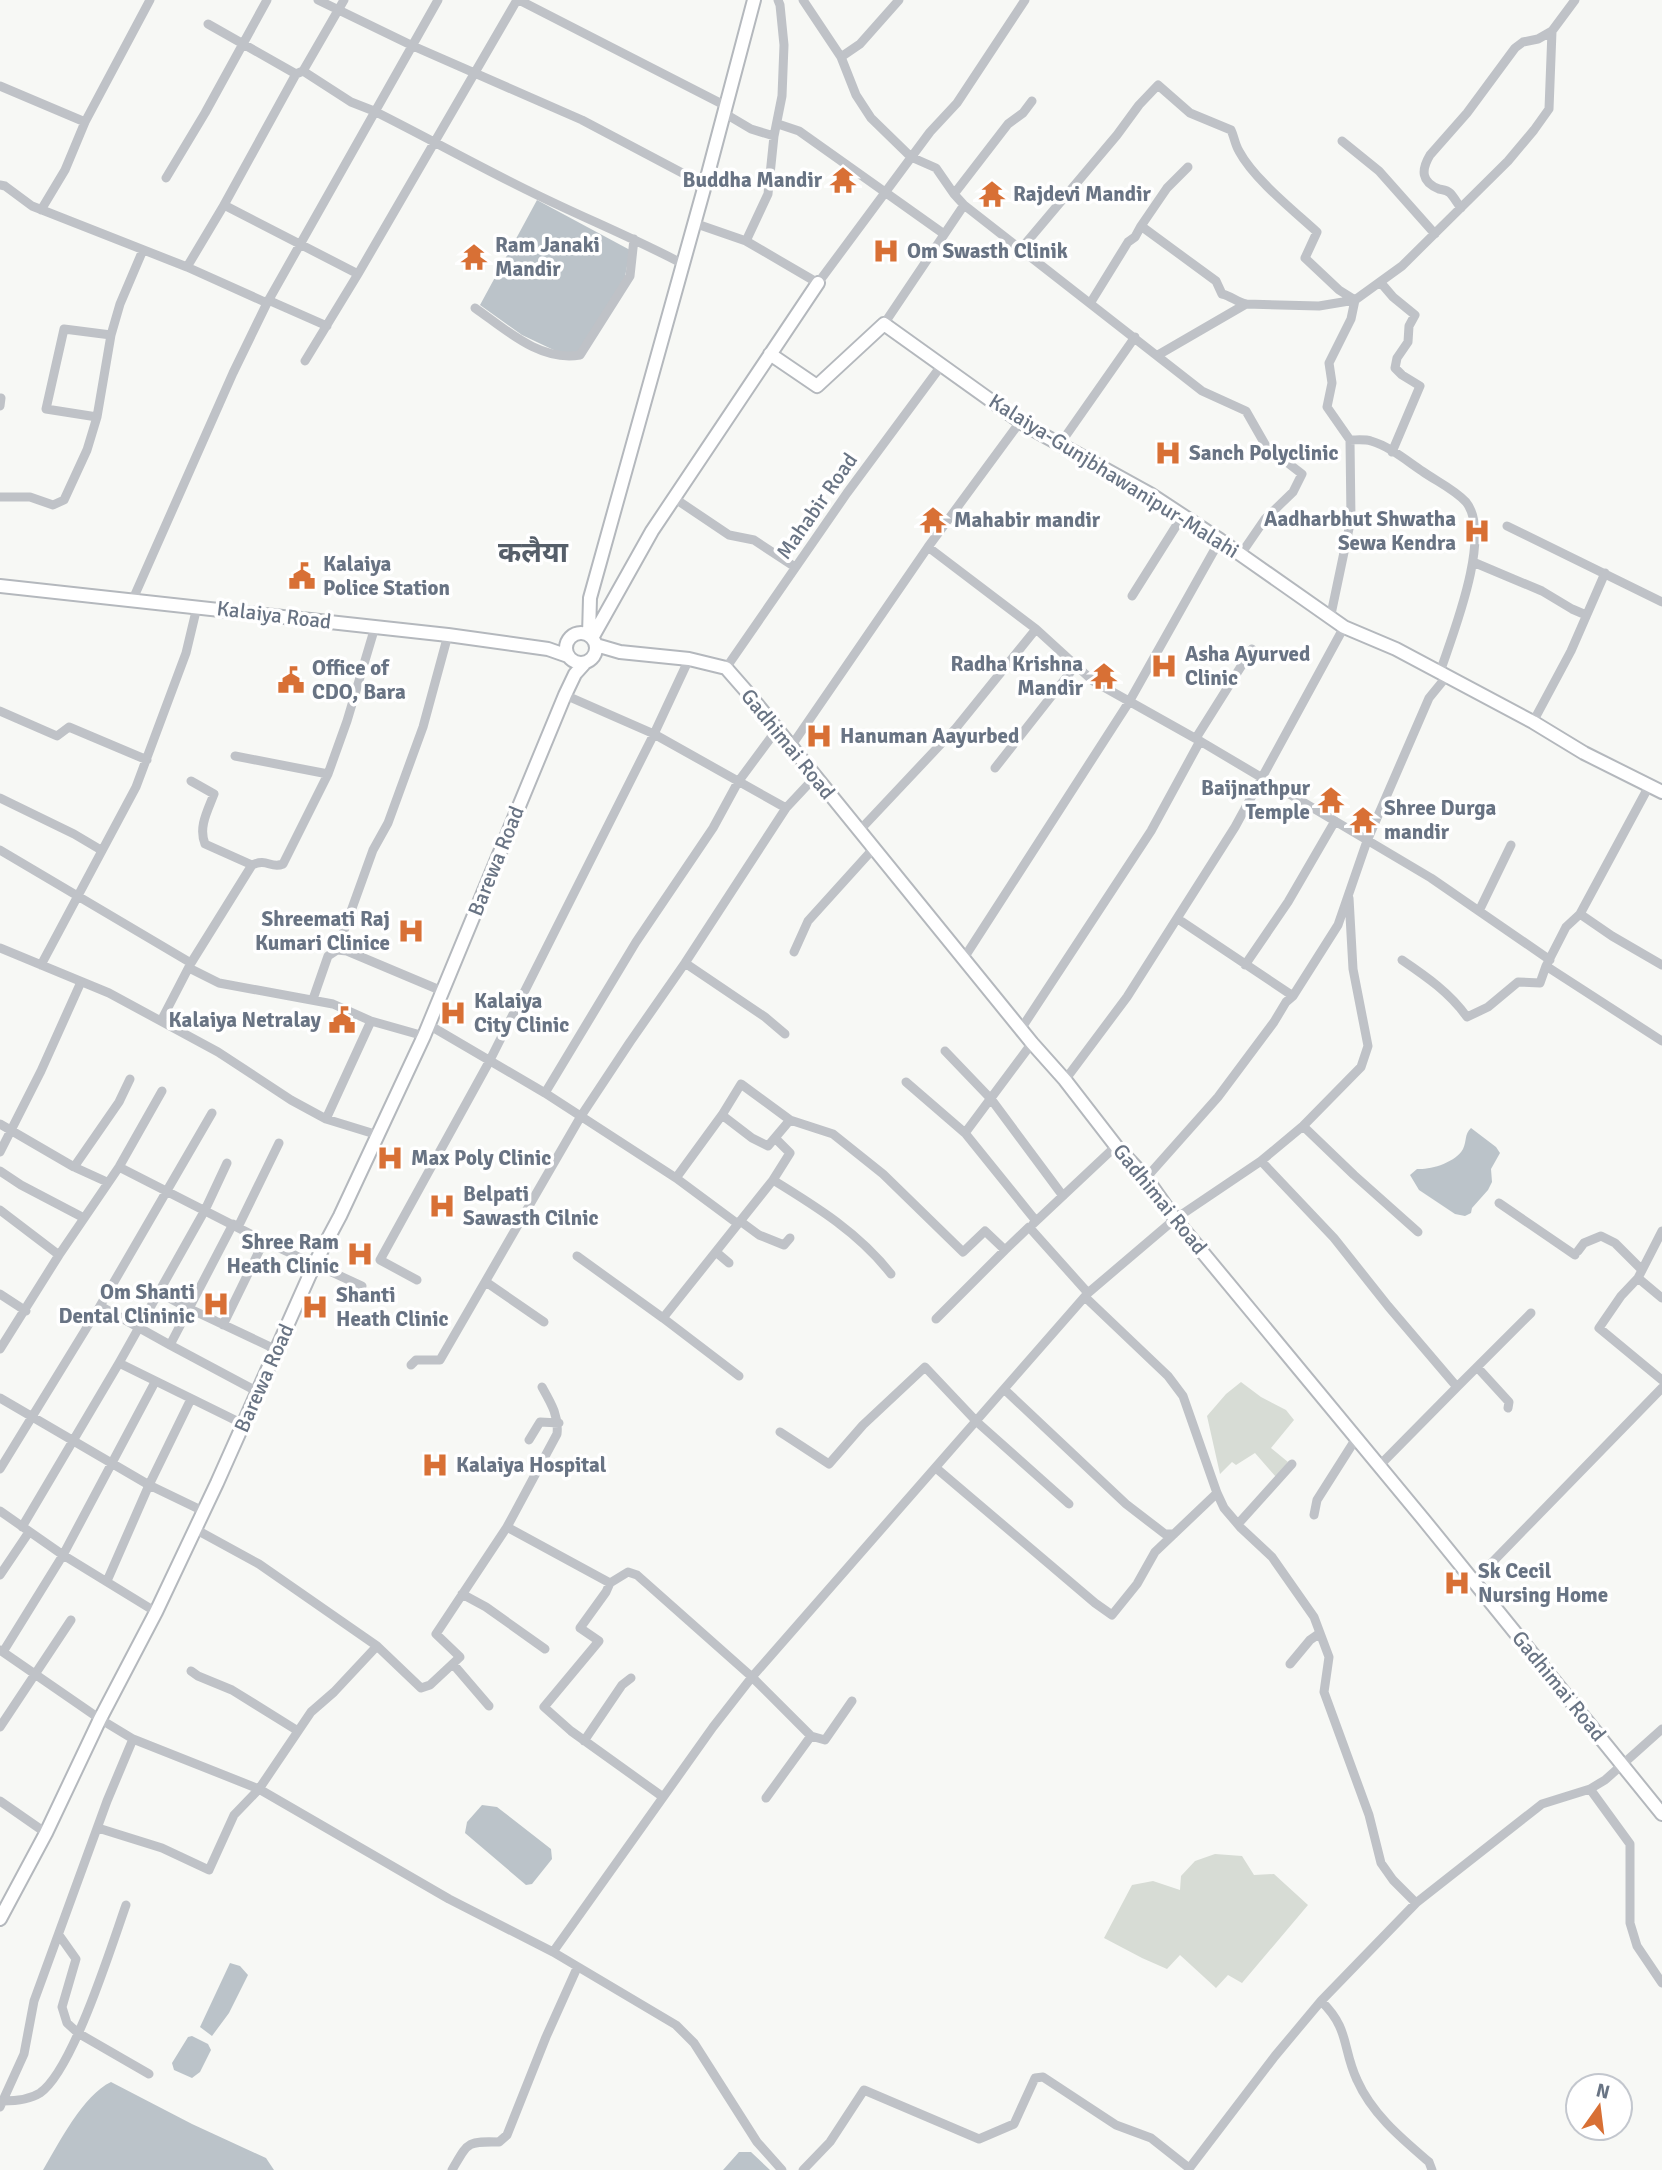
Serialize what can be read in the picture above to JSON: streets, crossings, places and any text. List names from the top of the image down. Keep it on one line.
{"streets":{"street":["Kalaiya-Gunjbhawanipur-Malahi","Mahabir Road","Kalaiya Road","Gadhimai Road","Barewa Road"]},"crossings":[["Kalaiya-Gunjbhawanipur-Malahi","Mahabir Road"],["Mahabir Road","Gadhimai Road"],["Kalaiya Road","Gadhimai Road"],["Kalaiya Road","Barewa Road"],["Gadhimai Road","Barewa Road"]],"districts":["कलैया"],"places":{"temple":["Buddha Mandir","Rajdevi Mandir","Ram Janaki Mandir","Mahabir mandir","Radha Krishna Mandir","Baijnathpur Temple","Shree Durga mandir"],"hospital":["Om Swasth Clinik","Sanch Polyclinic","Aadharbhut Shwatha Sewa Kendra","Asha Ayurved Clinic","Hanuman Aayurbed","Shreemati Raj Kumari Clinice","Kalaiya City Clinic","Max Poly Clinic","Belpati Sawasth Cilnic","Shree Ram Heath Clinic","Om Shanti Dental Clininic","Shanti Heath Clinic","Kalaiya Hospital","Sk Cecil Nursing Home"],"public building":["Kalaiya Police Station","Office of CDO, Bara","Kalaiya Netralay"]},"north":"top"}
